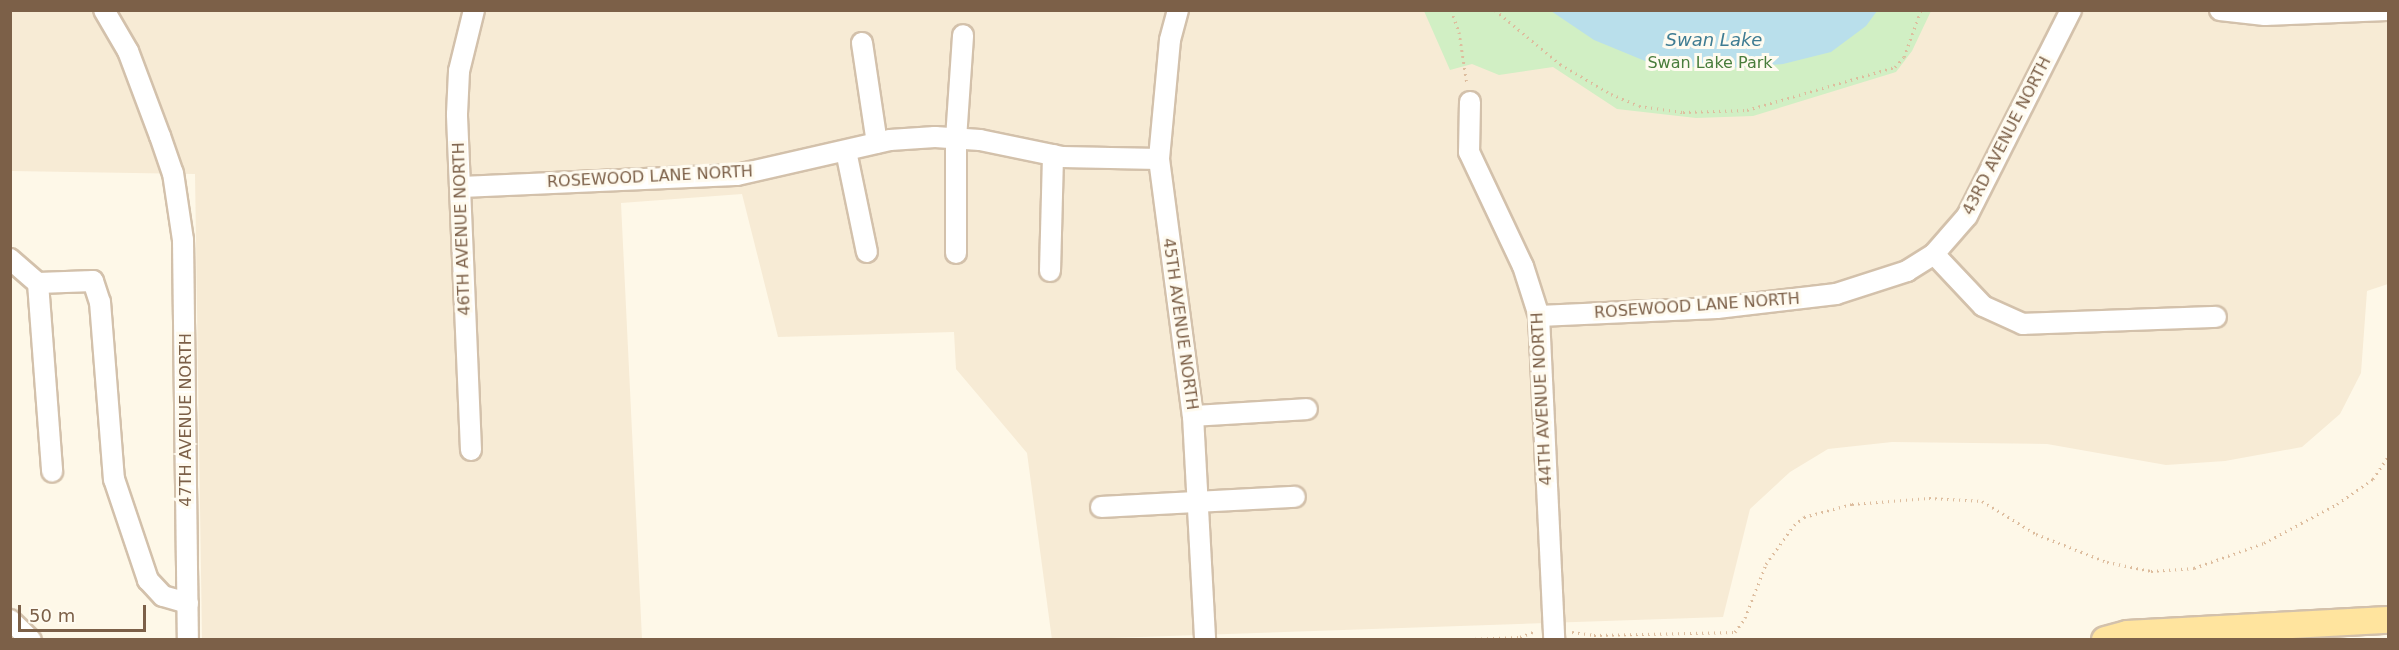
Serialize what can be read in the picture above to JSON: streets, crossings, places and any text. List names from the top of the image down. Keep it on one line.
{"streets":{"street":["43RD AVENUE NORTH","ROSEWOOD LANE NORTH","46TH AVENUE NORTH","45TH AVENUE NORTH","44TH AVENUE NORTH","47TH AVENUE NORTH"]},"crossings":[["43RD AVENUE NORTH","ROSEWOOD LANE NORTH"],["ROSEWOOD LANE NORTH","46TH AVENUE NORTH"],["ROSEWOOD LANE NORTH","45TH AVENUE NORTH"],["ROSEWOOD LANE NORTH","44TH AVENUE NORTH"]],"water":["Swan Lake"],"parks":["Swan Lake Park"],"scale_bar":"50 m"}
